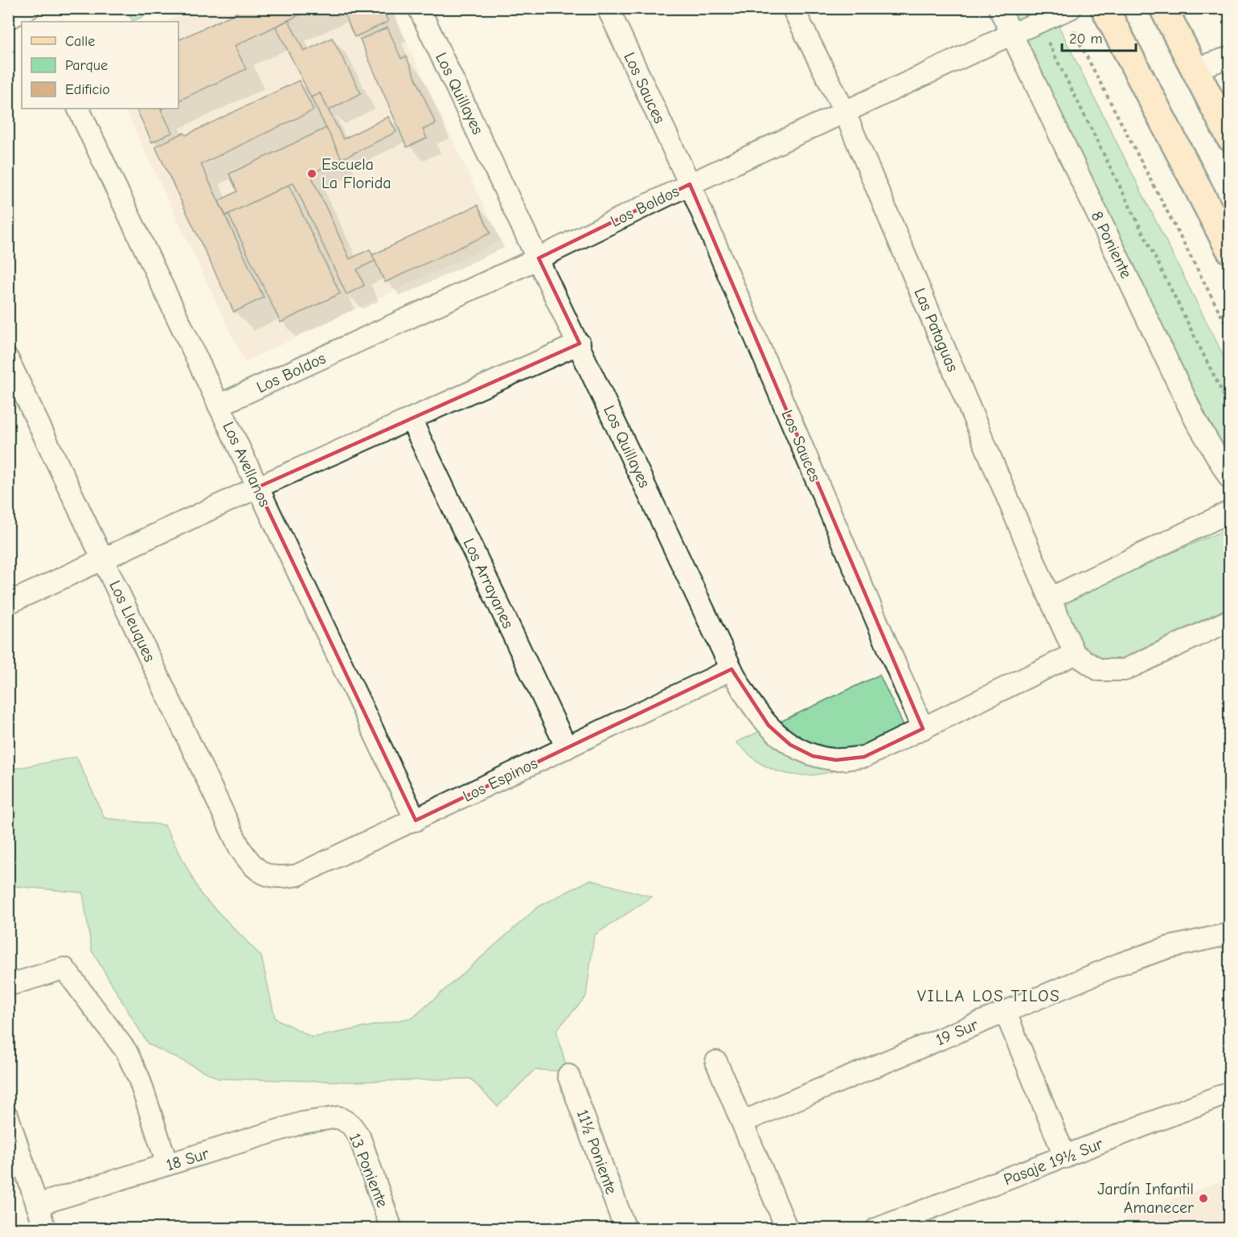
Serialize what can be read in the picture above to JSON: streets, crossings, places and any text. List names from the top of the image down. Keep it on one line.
{"streets":{"street":["Los Sauces","Los Quillayes","Los Boldos","8 Poniente","Las Pataguas","Los Avellanos","Los Arrayanes","Los Lleuques","Los Espinos","19 Sur","11½ Poniente","18 Sur","Pasaje 19½ Sur","13 Poniente"]},"crossings":[["Los Sauces","Los Quillayes"],["Los Sauces","Los Boldos"],["Los Quillayes","Los Boldos"],["Los Quillayes","Los Espinos"],["Los Boldos","8 Poniente"],["Los Boldos","Las Pataguas"],["Los Boldos","Los Avellanos"],["Los Avellanos","Los Espinos"],["Los Arrayanes","Los Espinos"],["Los Lleuques","Los Espinos"],["18 Sur","13 Poniente"]],"districts":["VILLA LOS TILOS"],"places":["Escuela La Florida","Jardín Infantil Amanecer"],"legend":["Calle","Parque","Edificio"],"scale_bar":"20 m"}
